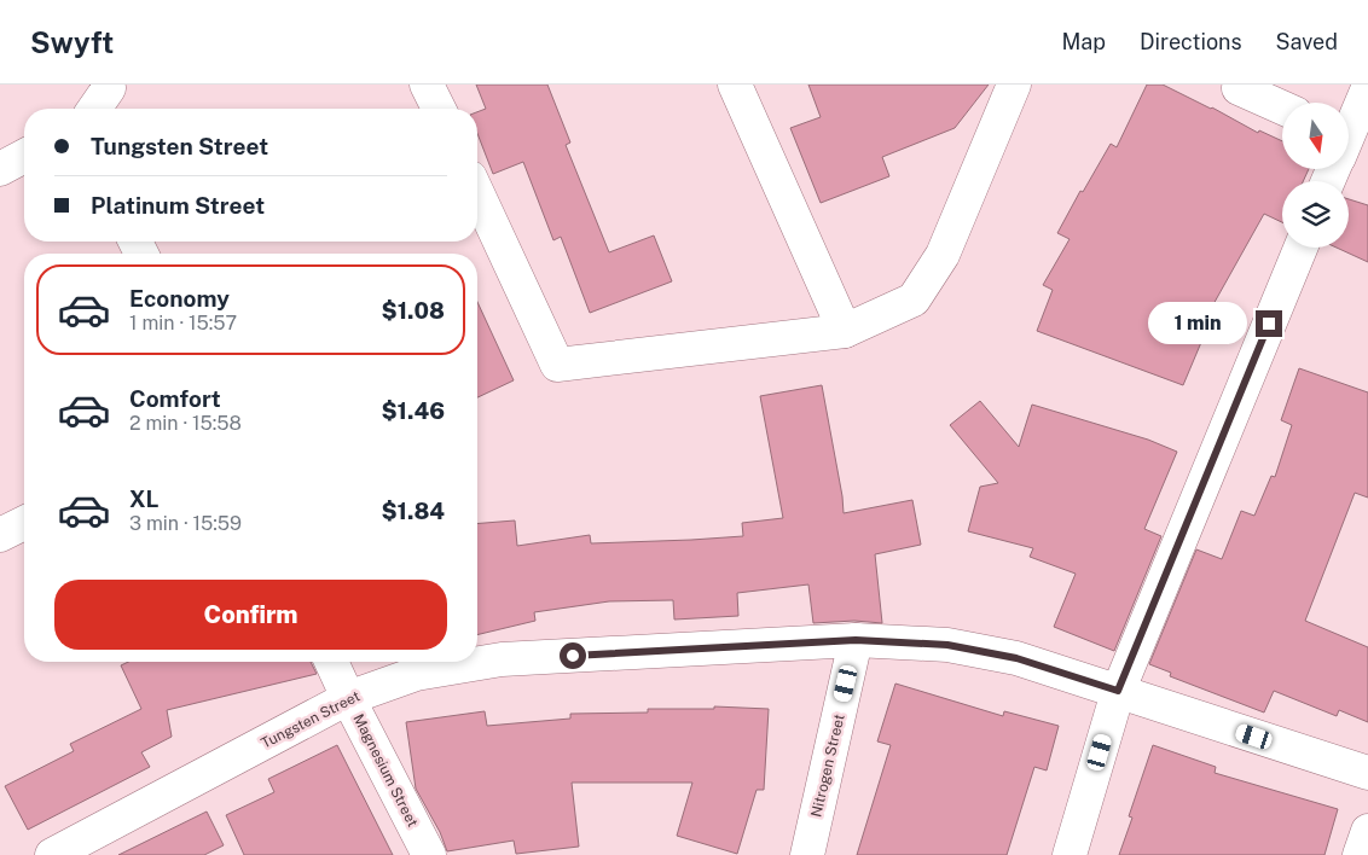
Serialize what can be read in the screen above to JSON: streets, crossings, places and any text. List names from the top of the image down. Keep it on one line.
{"streets":{"street":["Tungsten Street","Nitrogen Street","Magnesium Street"]},"crossings":[["Tungsten Street","Nitrogen Street"],["Tungsten Street","Magnesium Street"]],"north":"bottom","page":{"header":"Swyft","nav":["Map","Directions","Saved"],"banner":["Tungsten Street","Platinum Street"],"list":[{"name":"Economy","note":"1 min · 15:57","value":"$1.08"},{"name":"Comfort","note":"2 min · 15:58","value":"$1.46"},{"name":"XL","note":"3 min · 15:59","value":"$1.84"}],"bubble":"1 min","buttons":"Confirm"}}
